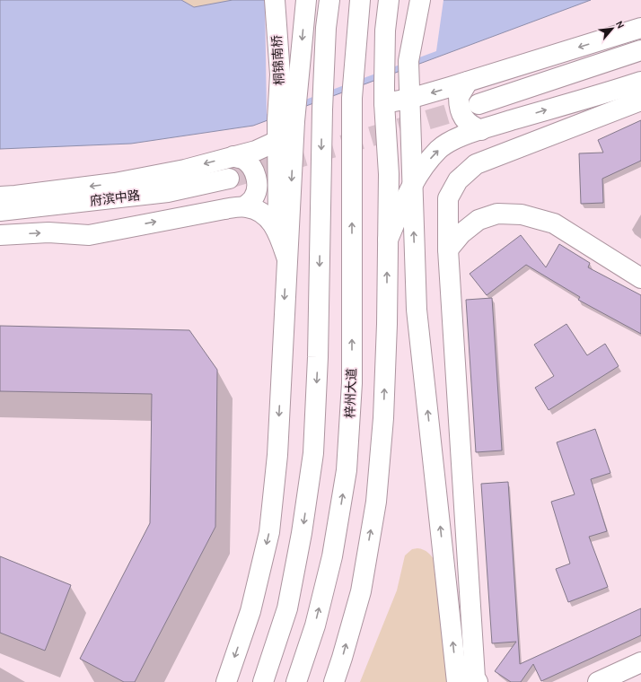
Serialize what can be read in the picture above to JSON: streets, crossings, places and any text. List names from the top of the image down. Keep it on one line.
{"streets":{"main road":["桐锦南桥","府滨中路","梓州大道"]},"north":"top right"}
